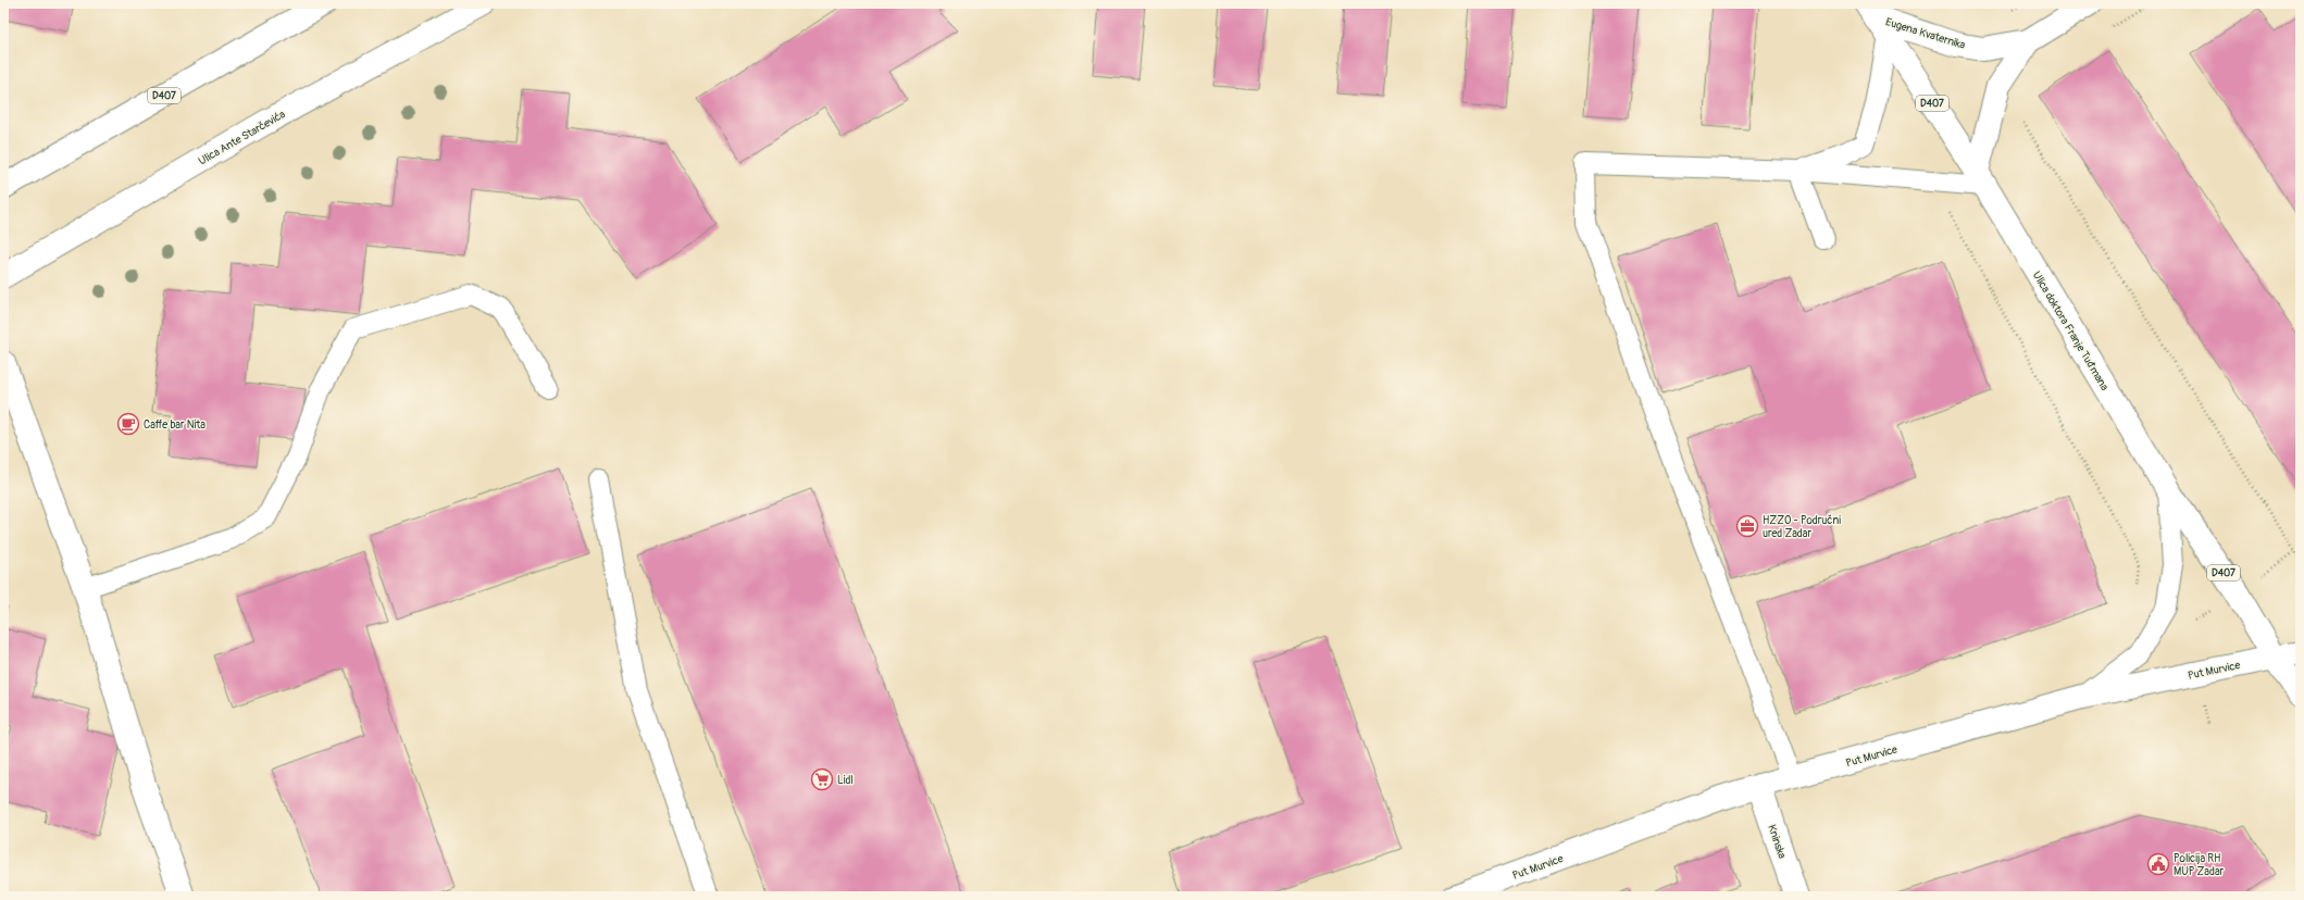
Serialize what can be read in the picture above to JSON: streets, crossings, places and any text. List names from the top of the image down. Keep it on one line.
{"streets":{"street":["Eugena Kvaternika","D407","Ulica Ante Starčevića","Ulica doktora Franje Tuđmana","Put Murvice","Kninska"]},"crossings":[["Eugena Kvaternika","Ulica doktora Franje Tuđmana"],["Ulica doktora Franje Tuđmana","Put Murvice"],["Put Murvice","Kninska"]],"places":{"cafe":["Caffe bar Nita"],"office":["HZZO - Područni ured Zadar"],"supermarket":["Lidl"],"public building":["Policija RH MUP Zadar"]}}
